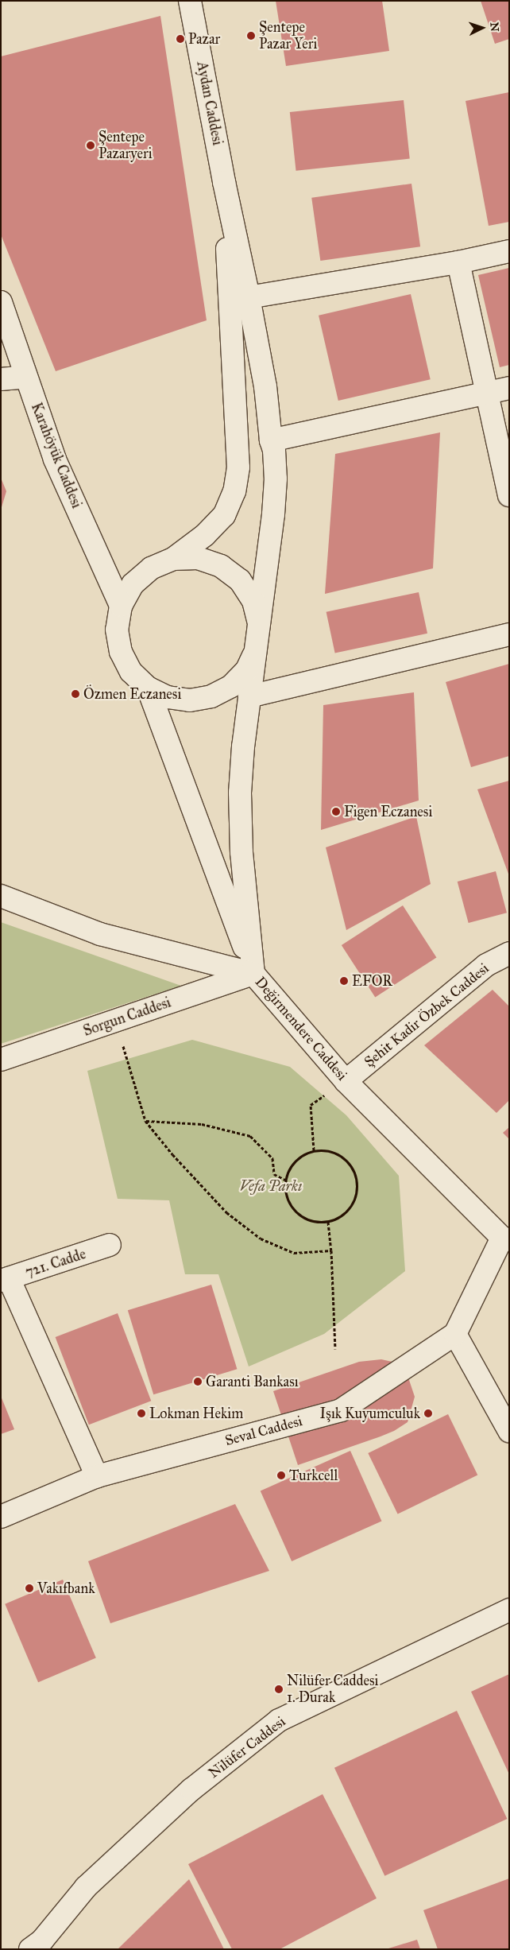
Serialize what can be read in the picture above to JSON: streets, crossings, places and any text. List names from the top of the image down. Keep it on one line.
{"streets":{"street":["Aydan Caddesi","Karahöyük Caddesi","Şehit Kadir Özbek Caddesi","Sorgun Caddesi","Değirmendere Caddesi","721. Cadde","Seval Caddesi","Nilüfer Caddesi"]},"crossings":[["Şehit Kadir Özbek Caddesi","Değirmendere Caddesi"],["Sorgun Caddesi","Değirmendere Caddesi"]],"parks":["Vefa Parkı"],"places":["Şentepe Pazar Yeri","Pazar","Şentepe Pazaryeri","Özmen Eczanesi","Figen Eczanesi","EFOR","Garanti Bankası","Lokman Hekim","Işık Kuyumculuk","Turkcell","Vakıfbank","Nilüfer Caddesi 1. Durak"],"north":"right"}
